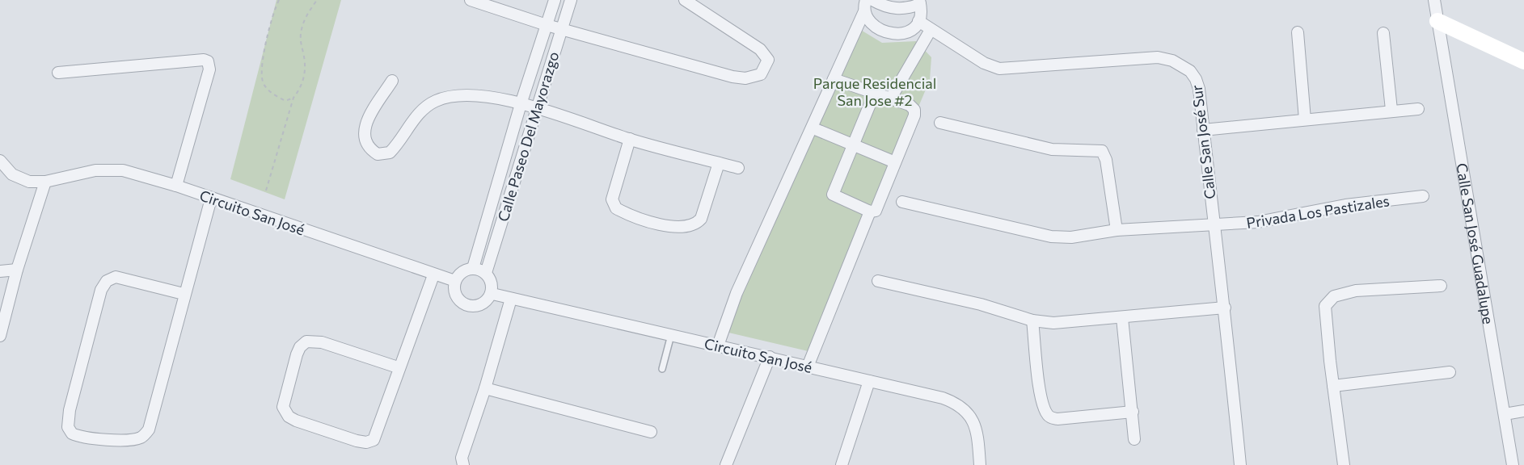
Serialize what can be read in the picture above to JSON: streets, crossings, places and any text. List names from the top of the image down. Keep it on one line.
{"streets":{"street":["Calle Paseo Del Mayorazgo","Calle San José Sur","Privada Los Pastizales","Circuito San José","Calle San José Guadalupe"]},"crossings":[["Calle Paseo Del Mayorazgo","Circuito San José"],["Calle San José Sur","Privada Los Pastizales"]],"parks":["Parque Residencial San Jose #2"]}
